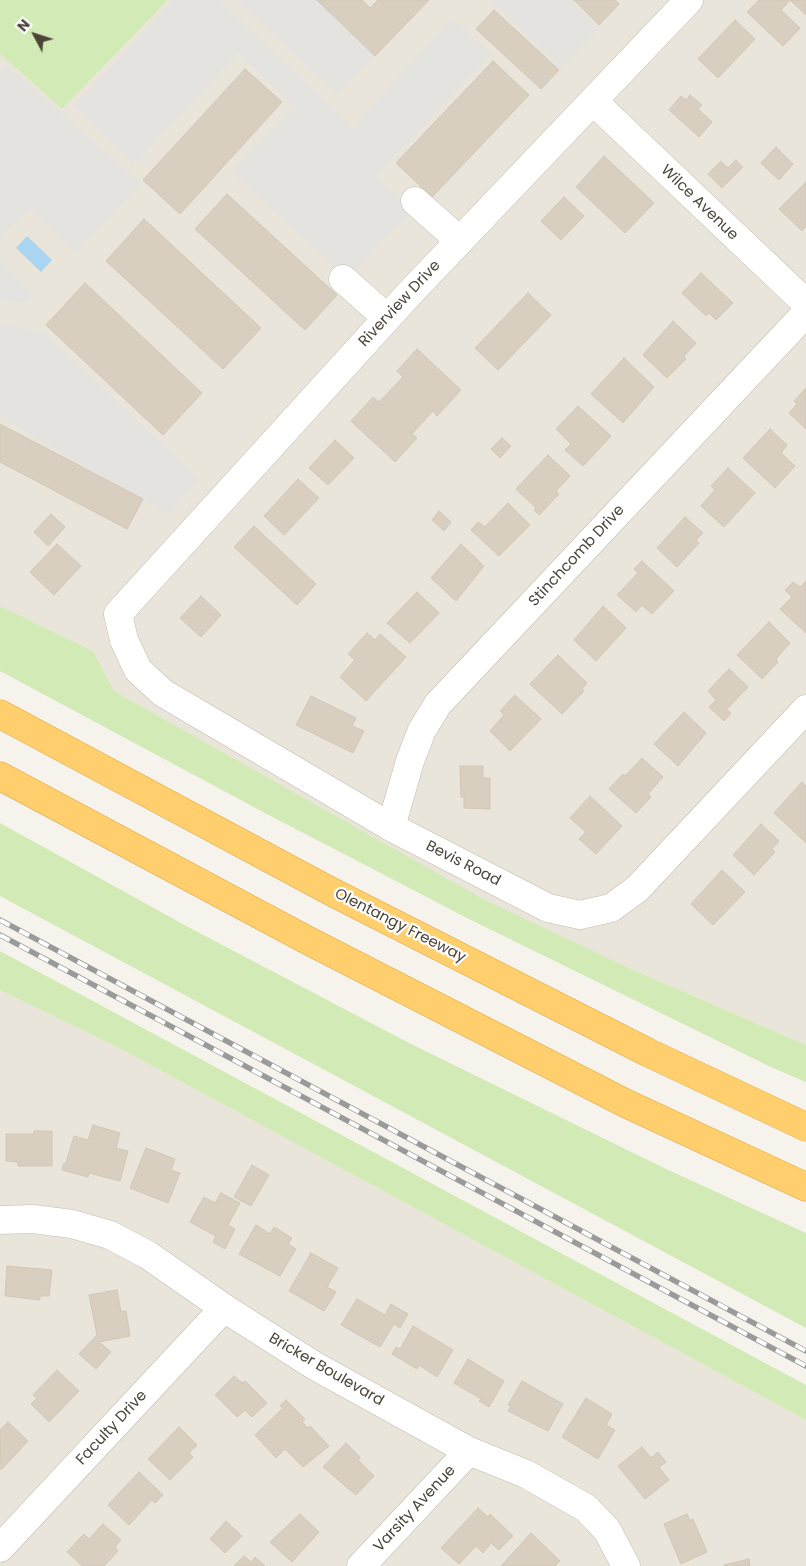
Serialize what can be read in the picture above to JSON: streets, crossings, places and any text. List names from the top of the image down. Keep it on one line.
{"streets":{"highway":["Olentangy Freeway"],"street":["Wilce Avenue","Riverview Drive","Stinchcomb Drive","Bevis Road","Bricker Boulevard","Faculty Drive","Varsity Avenue"]},"crossings":[["Wilce Avenue","Riverview Drive"],["Riverview Drive","Bevis Road"],["Stinchcomb Drive","Bevis Road"],["Bricker Boulevard","Faculty Drive"],["Bricker Boulevard","Varsity Avenue"]],"north":"top left"}
